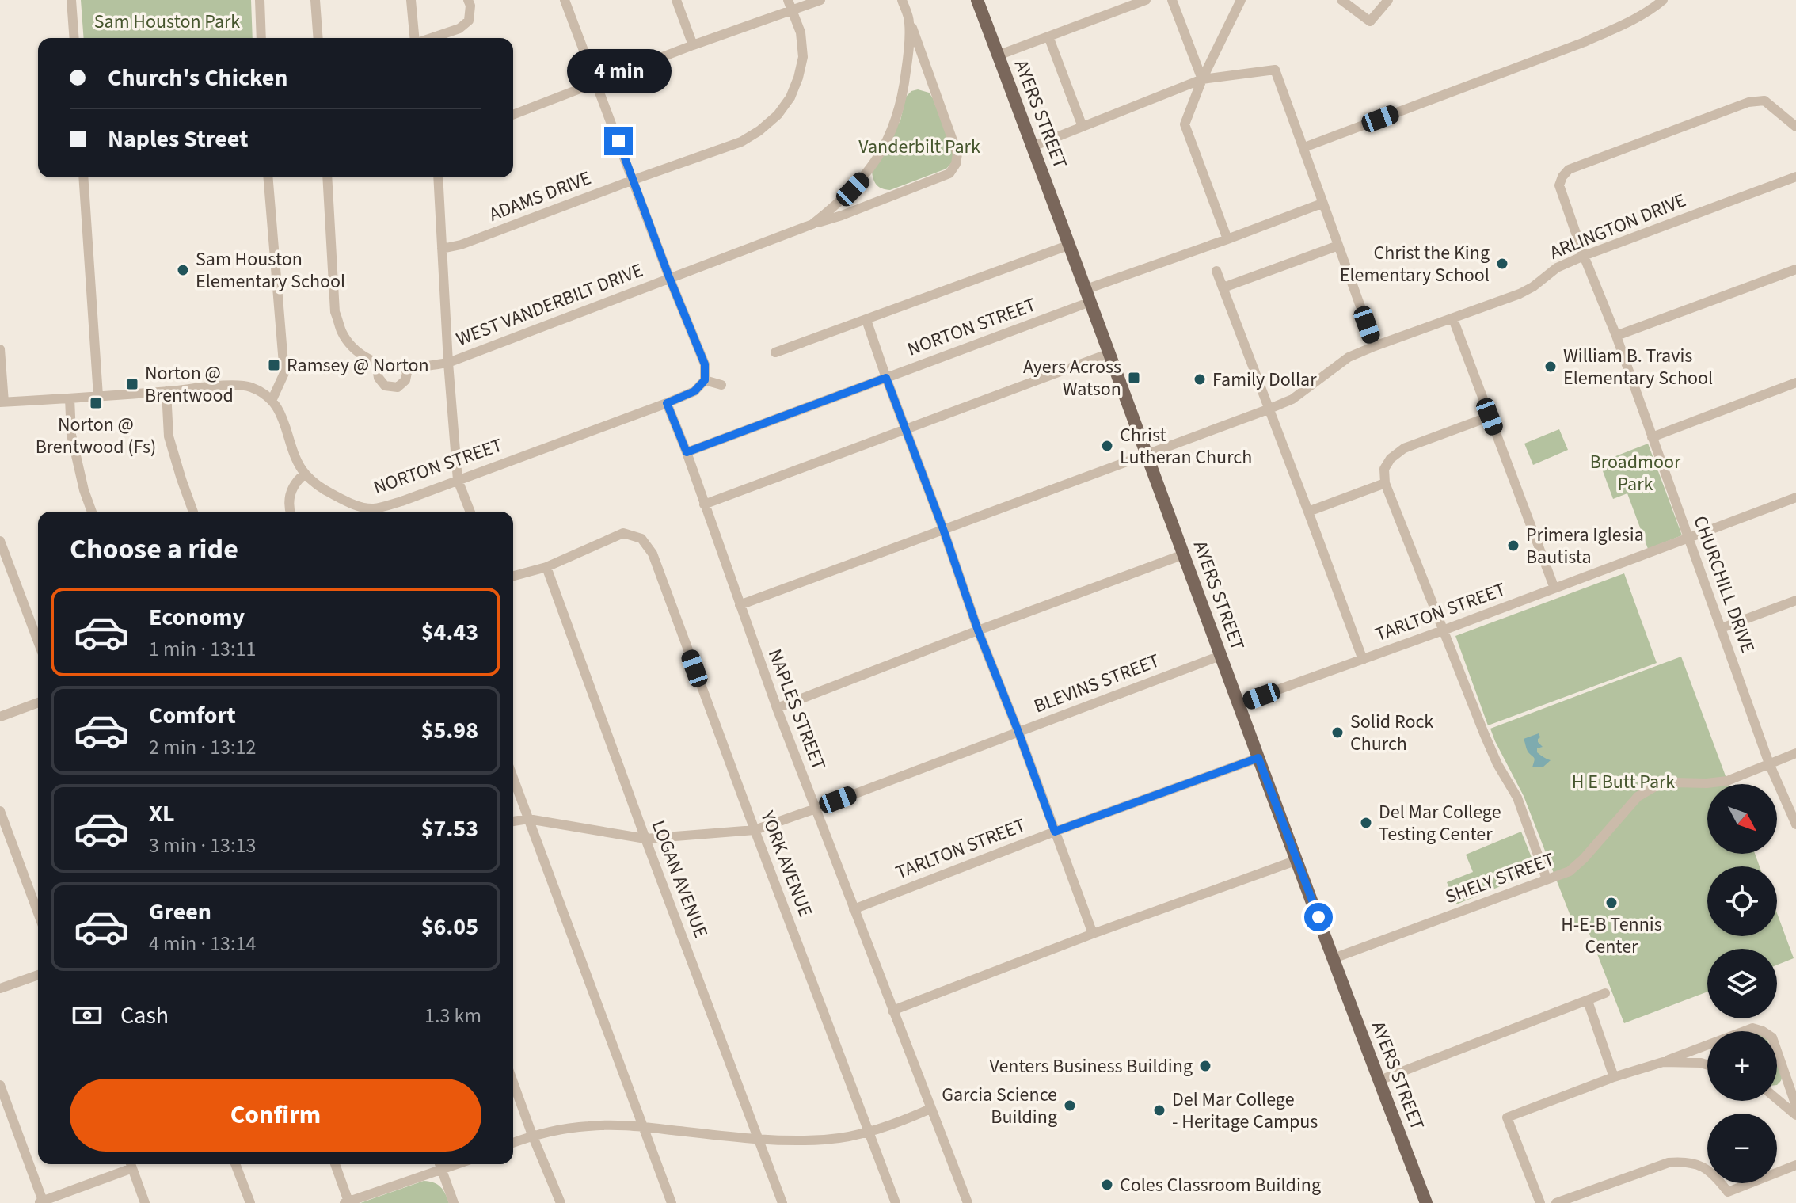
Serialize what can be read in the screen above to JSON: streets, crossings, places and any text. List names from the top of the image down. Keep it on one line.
{"streets":{"main road":["AYERS STREET"],"street":["ADAMS DRIVE","ARLINGTON DRIVE","WEST VANDERBILT DRIVE","NORTON STREET","CHURCHILL DRIVE","TARLTON STREET","BLEVINS STREET","NAPLES STREET","YORK AVENUE","SHELY STREET","LOGAN AVENUE"]},"crossings":[["AYERS STREET","ARLINGTON DRIVE"],["AYERS STREET","NORTON STREET"],["AYERS STREET","TARLTON STREET"],["AYERS STREET","BLEVINS STREET"],["AYERS STREET","SHELY STREET"],["ARLINGTON DRIVE","CHURCHILL DRIVE"],["ARLINGTON DRIVE","NAPLES STREET"],["NORTON STREET","NAPLES STREET"],["CHURCHILL DRIVE","TARLTON STREET"],["CHURCHILL DRIVE","SHELY STREET"],["TARLTON STREET","NAPLES STREET"],["BLEVINS STREET","NAPLES STREET"],["BLEVINS STREET","YORK AVENUE"],["BLEVINS STREET","LOGAN AVENUE"],["YORK AVENUE","LOGAN AVENUE"]],"parks":["Sam Houston Park","Vanderbilt Park","Broadmoor Park","H E Butt Park"],"places":{"other":["Christ the King Elementary School","Sam Houston Elementary School","William B. Travis Elementary School","Family Dollar","Christ Lutheran Church","Primera Iglesia Bautista","Solid Rock Church","Del Mar College Testing Center","H-E-B Tennis Center","Venters Business Building","Garcia Science Building","Del Mar College - Heritage Campus","Coles Classroom Building"],"transit":["Ramsey @ Norton","Ayers Across Watson","Norton @ Brentwood","Norton @ Brentwood (Fs)"]},"north":"bottom right","page":{"banner":["Church's Chicken","Naples Street"],"bubble":"4 min","heading":"Choose a ride","list":[{"name":"Economy","note":"1 min · 13:11","value":"$4.43"},{"name":"Comfort","note":"2 min · 13:12","value":"$5.98"},{"name":"XL","note":"3 min · 13:13","value":"$7.53"},{"name":"Green","note":"4 min · 13:14","value":"$6.05"}],"map_buttons":["+","−"],"pay":["Cash","1.3 km"],"buttons":"Confirm"}}
